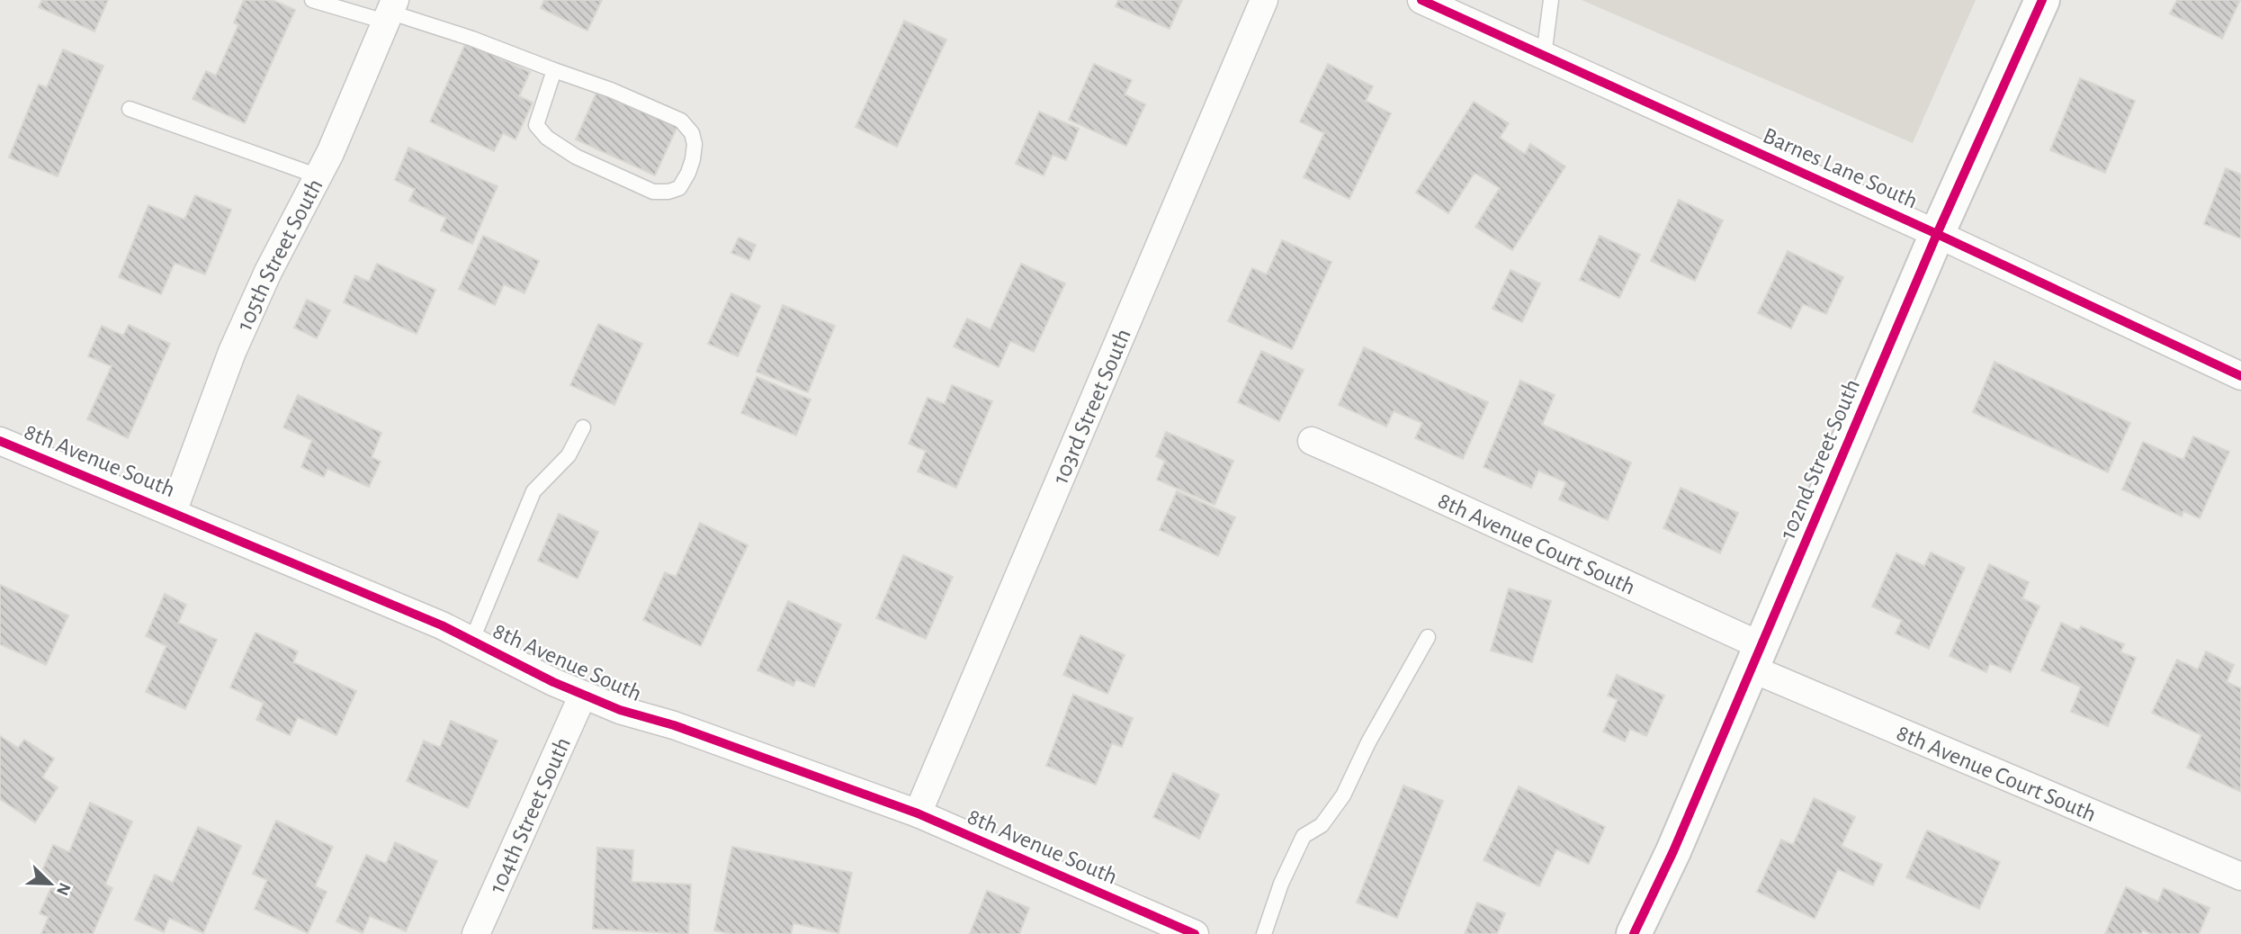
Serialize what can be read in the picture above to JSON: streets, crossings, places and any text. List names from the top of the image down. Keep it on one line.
{"streets":{"street":["Barnes Lane South","105th Street South","103rd Street South","102nd Street South","8th Avenue South","8th Avenue Court South","104th Street South"]},"crossings":[["Barnes Lane South","102nd Street South"],["105th Street South","8th Avenue South"],["103rd Street South","8th Avenue South"],["102nd Street South","8th Avenue Court South"],["8th Avenue South","104th Street South"]],"north":"bottom right"}
